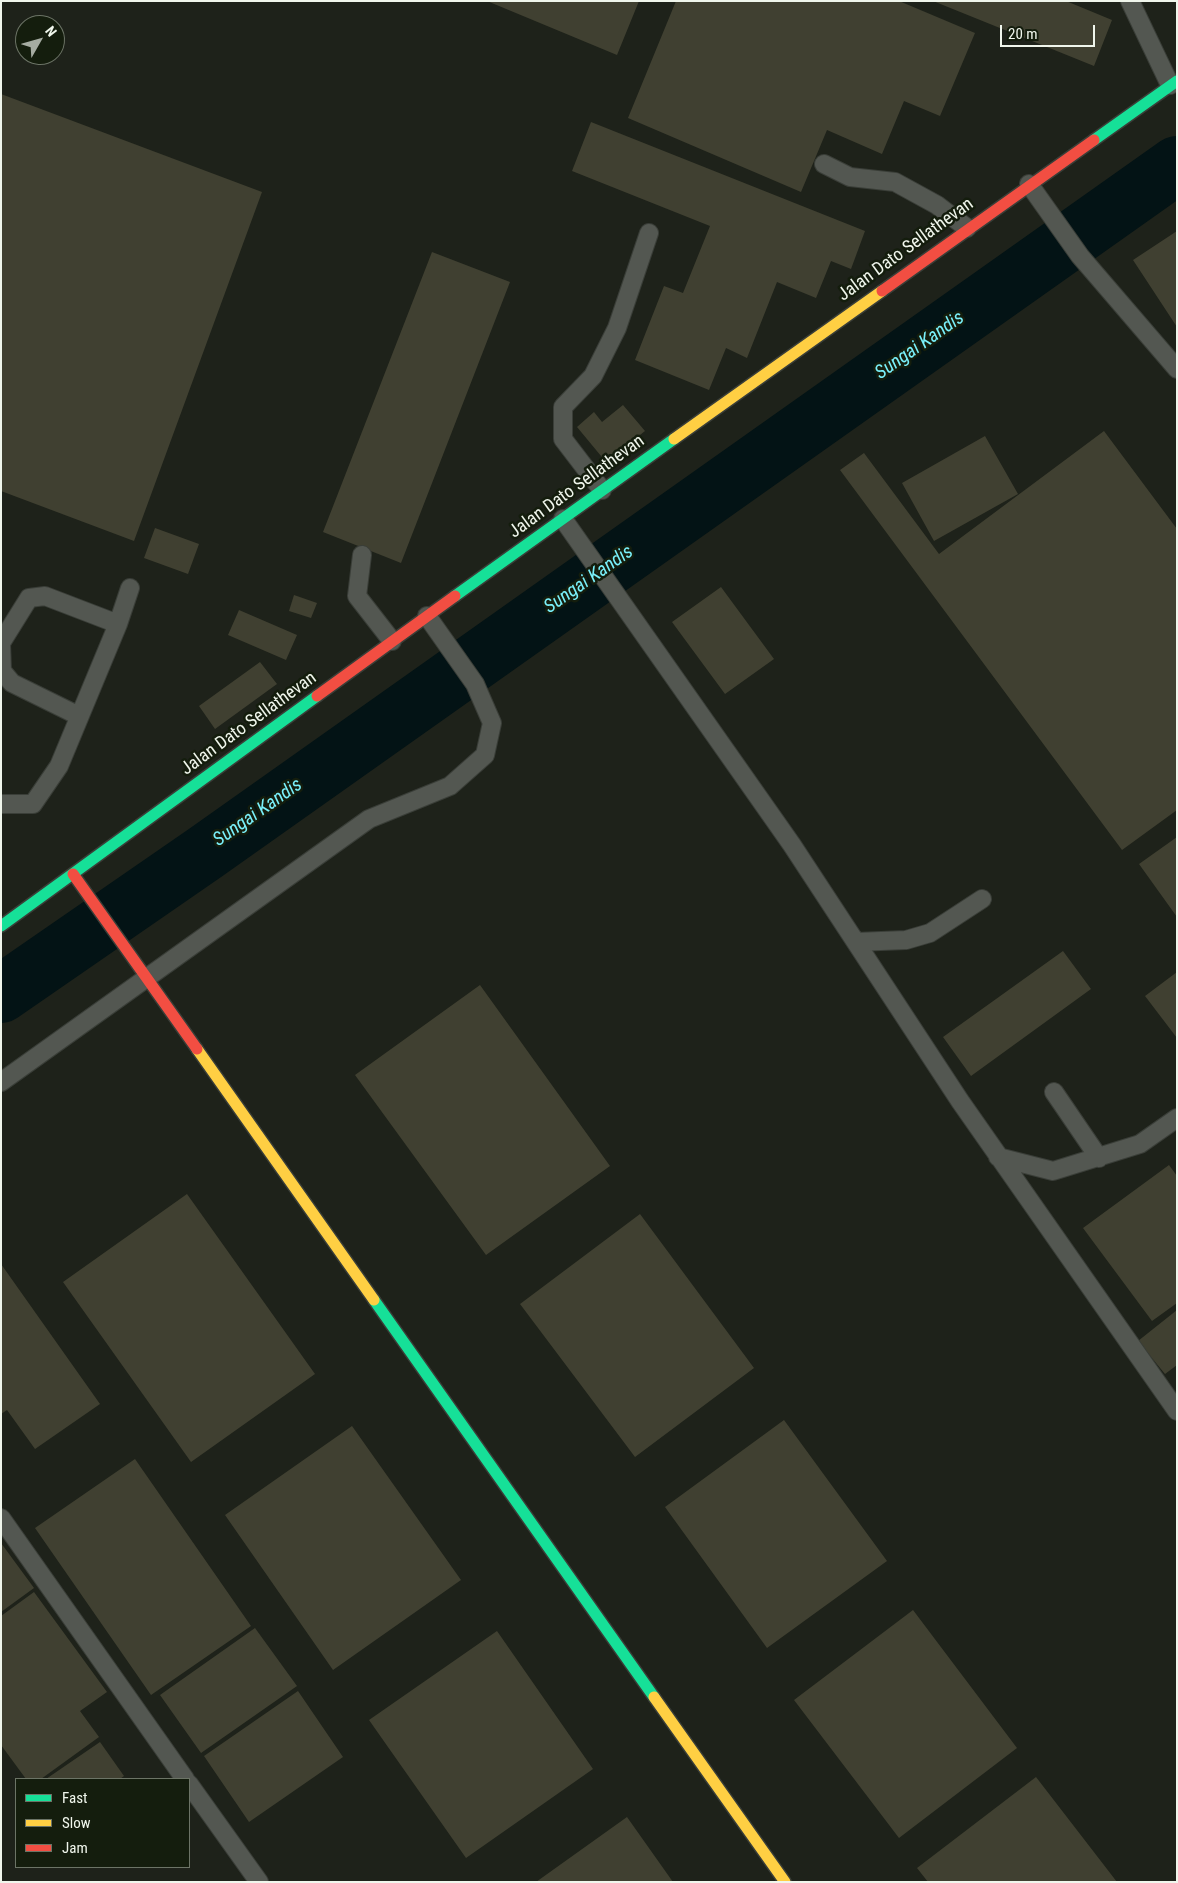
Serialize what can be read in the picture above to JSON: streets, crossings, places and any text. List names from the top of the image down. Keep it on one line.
{"streets":{"street":["Jalan Dato Sellathevan"]},"water":["Sungai Kandis"],"legend":["Fast","Slow","Jam"],"scale_bar":"20 m","north":"top right"}
